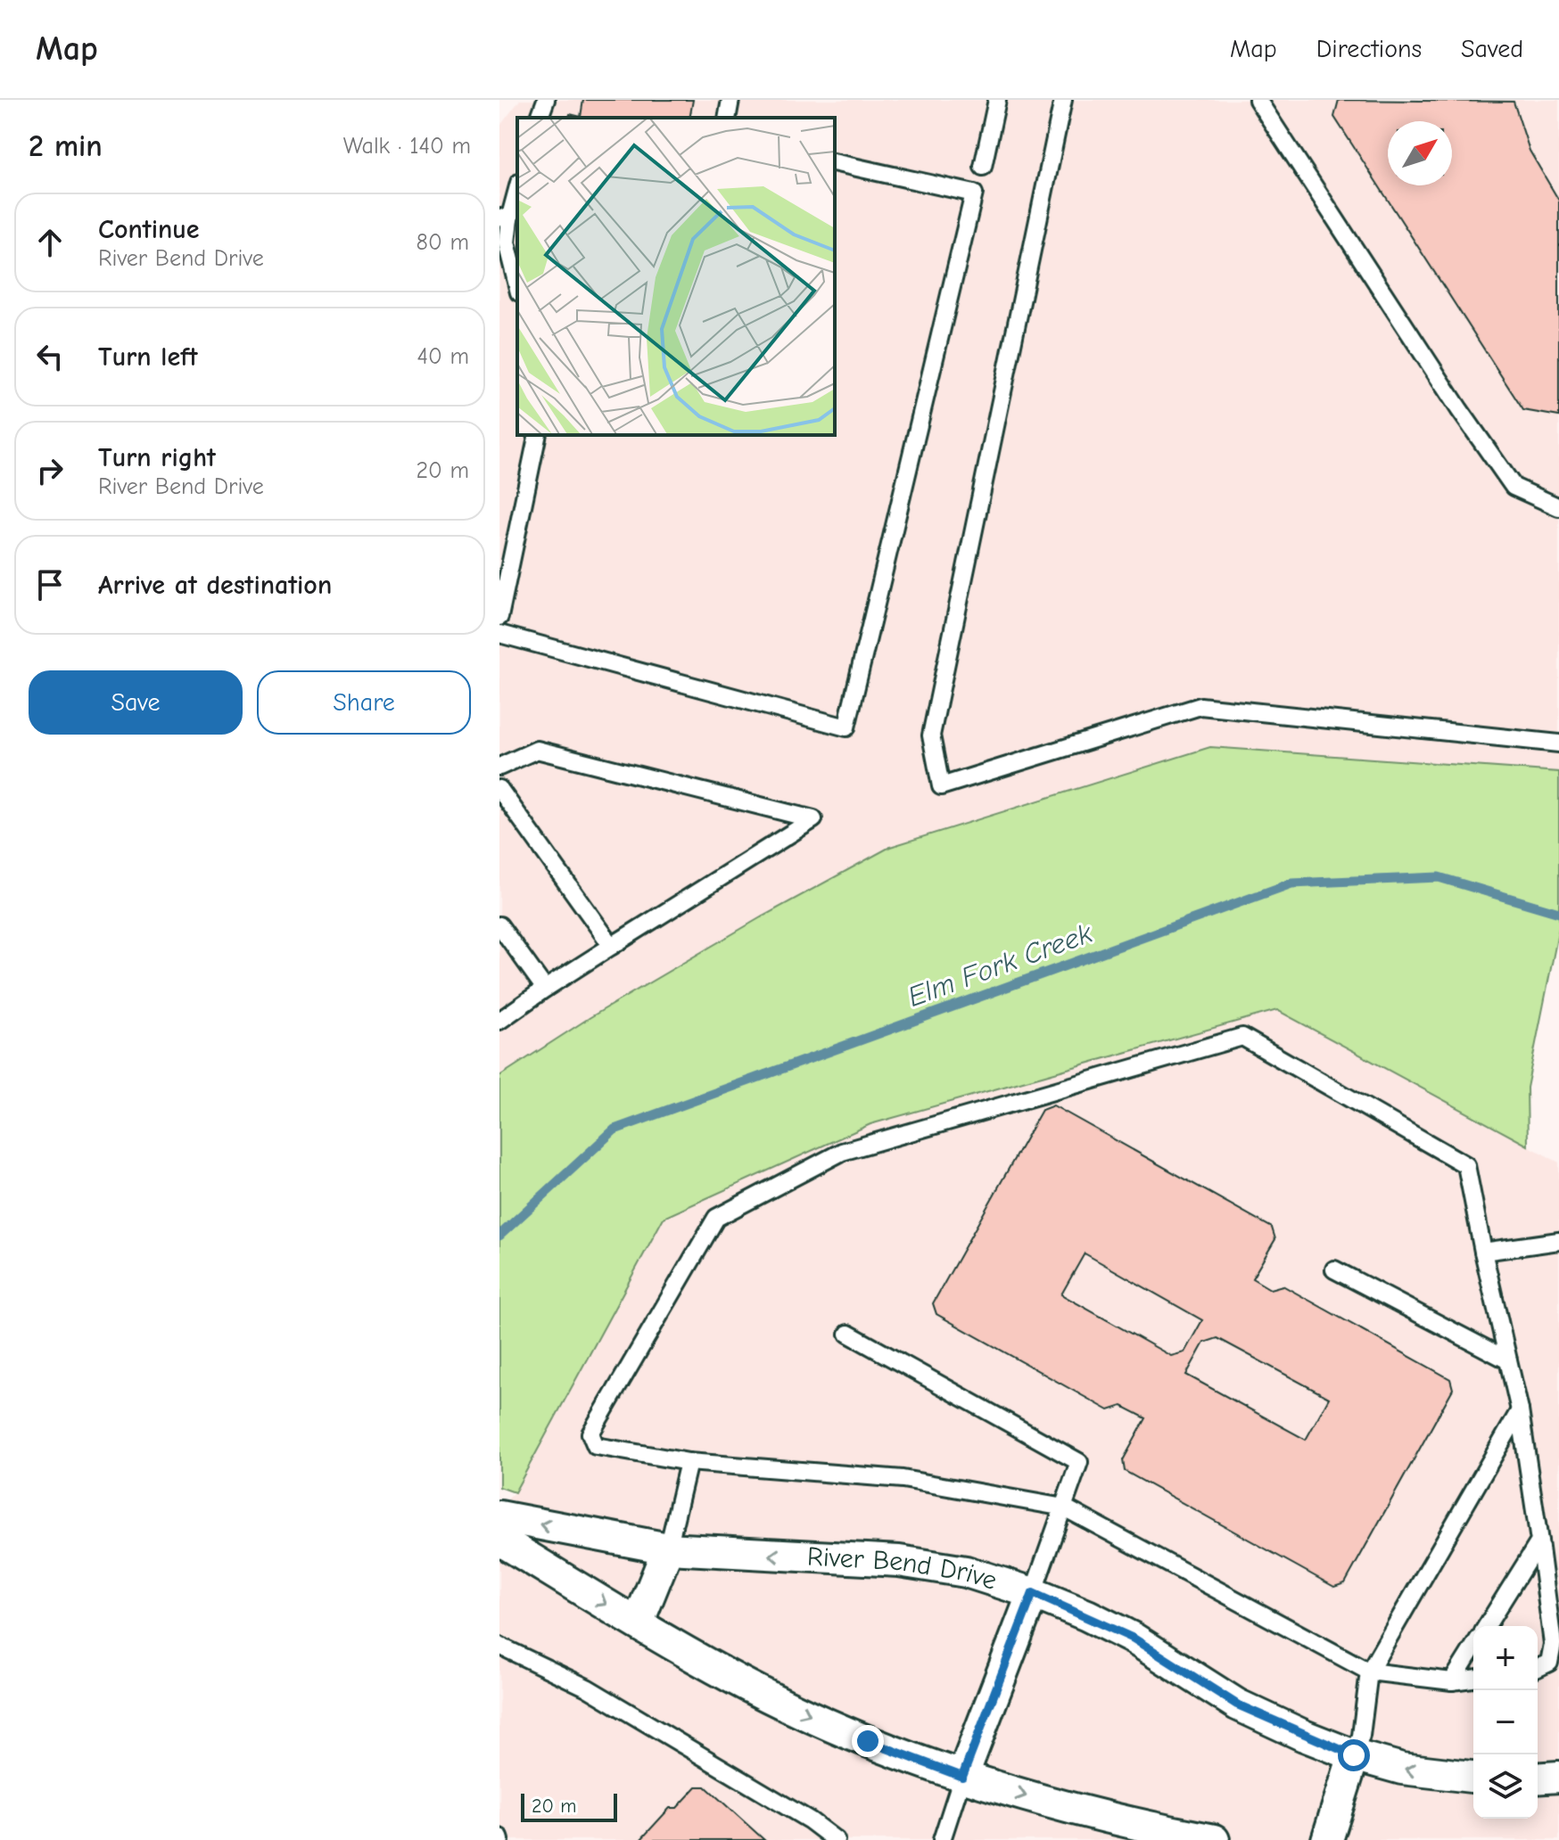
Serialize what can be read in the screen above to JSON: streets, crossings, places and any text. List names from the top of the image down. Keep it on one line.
{"streets":{"street":["River Bend Drive"]},"water":["Elm Fork Creek"],"scale_bar":"20 m","north":"top right","page":{"header":"Map","nav":["Map","Directions","Saved"],"heading":["2 min","Walk · 140 m"],"list":[["Continue","River Bend Drive","80 m"],["Turn left","40 m"],["Turn right","River Bend Drive","20 m"],"Arrive at destination"],"buttons":["Save","Share"],"map_buttons":["+","−"],"scale":"20 m"}}
